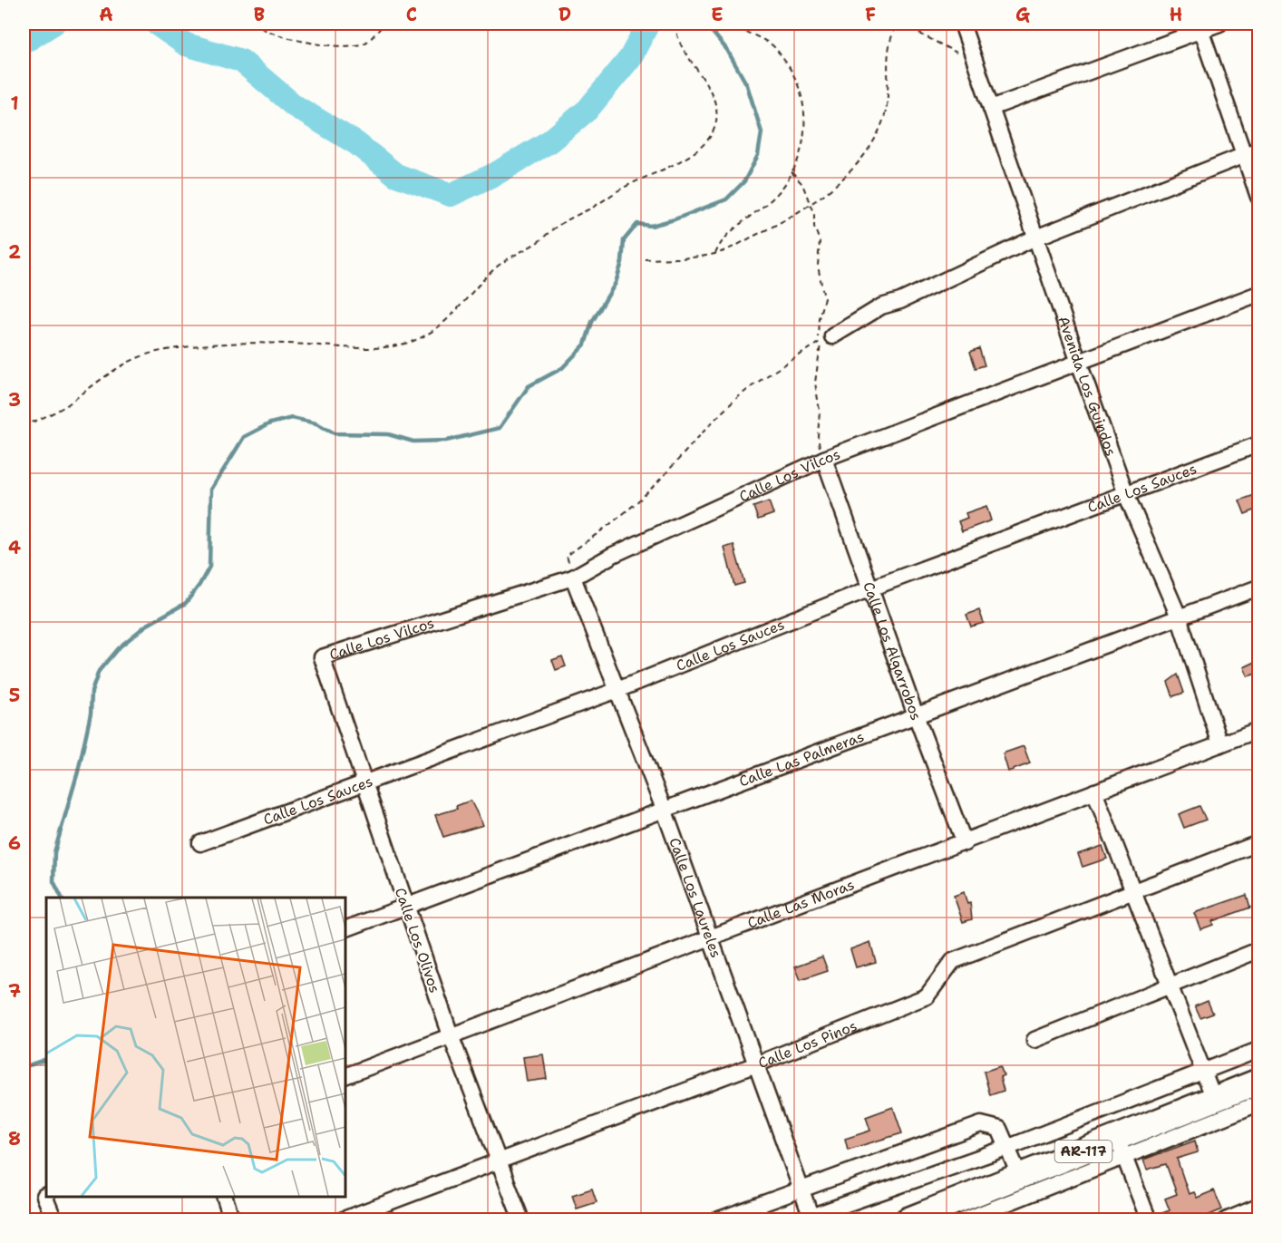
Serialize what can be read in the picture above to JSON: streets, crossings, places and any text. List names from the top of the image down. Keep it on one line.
{"streets":{"main road":["AR-117"],"street":["Avenida Los Guindos","Calle Los Vilcos","Calle Los Sauces","Calle Los Algarrobos","Calle Las Palmeras","Calle Los Laureles","Calle Las Moras","Calle Los Olivos","Calle Los Pinos"]},"crossings":[["Avenida Los Guindos","Calle Los Vilcos"],["Avenida Los Guindos","Calle Los Sauces"],["Avenida Los Guindos","Calle Las Palmeras"],["Avenida Los Guindos","Calle Las Moras"],["Calle Los Vilcos","Calle Los Algarrobos"],["Calle Los Vilcos","Calle Los Laureles"],["Calle Los Vilcos","Calle Los Olivos"],["Calle Los Sauces","Calle Los Algarrobos"],["Calle Los Sauces","Calle Los Laureles"],["Calle Los Sauces","Calle Los Olivos"],["Calle Los Algarrobos","Calle Las Palmeras"],["Calle Los Algarrobos","Calle Las Moras"],["Calle Las Palmeras","Calle Los Laureles"],["Calle Las Palmeras","Calle Los Olivos"],["Calle Los Laureles","Calle Las Moras"],["Calle Los Laureles","Calle Los Pinos"],["Calle Las Moras","Calle Los Olivos"],["Calle Los Olivos","Calle Los Pinos"]],"grid":{"columns":["A","B","C","D","E","F","G","H"],"rows":["1","2","3","4","5","6","7","8"]}}
